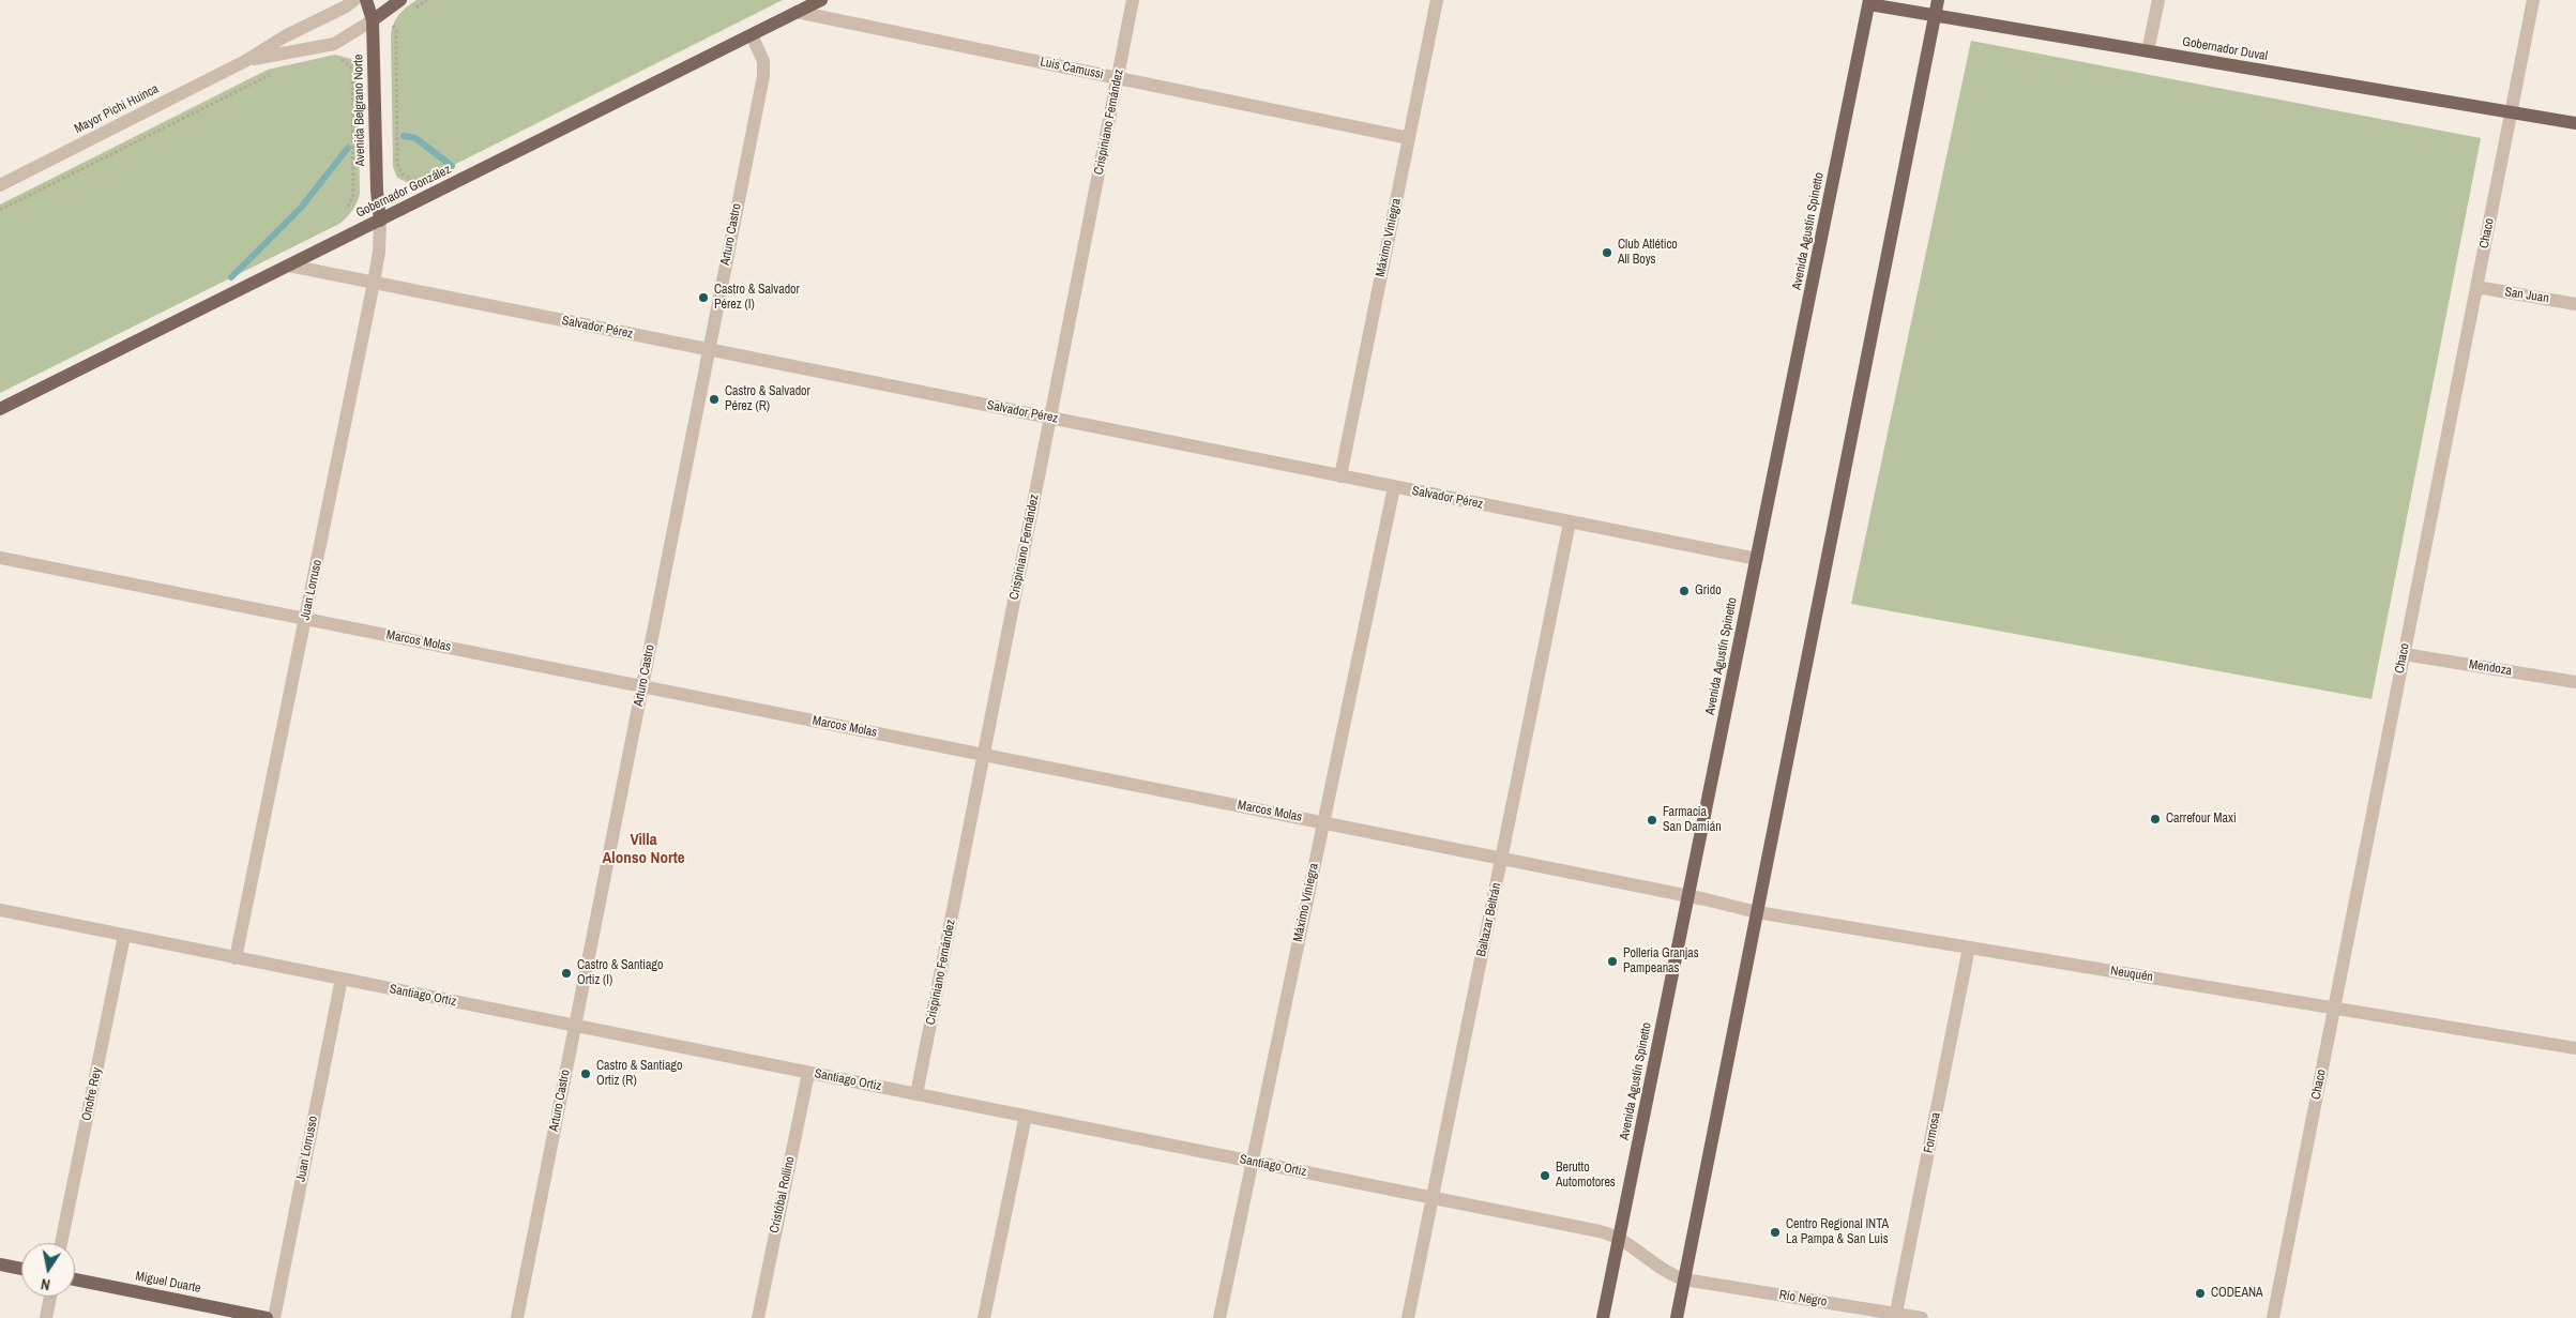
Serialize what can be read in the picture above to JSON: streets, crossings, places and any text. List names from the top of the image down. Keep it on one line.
{"streets":{"main road":["Gobernador Duval","Mayor Pichi Huinca","Avenida Belgrano Norte","Gobernador González","Avenida Agustín Spinetto","Miguel Duarte"],"street":["Luis Camussi","Crispiniano Fernández","Chaco","Arturo Castro","Máximo Viniegra","San Juan","Salvador Pérez","Juan Lorruso","Marcos Molas","Mendoza","Baltazar Beltrán","Neuquén","Santiago Ortiz","Onofre Rey","Formosa","Juan Lorrusso","Cristóbal Rollino","Río Negro"]},"crossings":[["Gobernador Duval","Avenida Agustín Spinetto"],["Gobernador Duval","Chaco"],["Luis Camussi","Crispiniano Fernández"],["Luis Camussi","Gobernador González"],["Luis Camussi","Máximo Viniegra"],["Mayor Pichi Huinca","Avenida Belgrano Norte"],["Avenida Belgrano Norte","Gobernador González"],["Avenida Belgrano Norte","Juan Lorruso"],["Crispiniano Fernández","Salvador Pérez"],["Crispiniano Fernández","Marcos Molas"],["Crispiniano Fernández","Santiago Ortiz"],["Gobernador González","Arturo Castro"],["Gobernador González","Salvador Pérez"],["Gobernador González","Juan Lorruso"],["Avenida Agustín Spinetto","Salvador Pérez"],["Avenida Agustín Spinetto","Marcos Molas"],["Avenida Agustín Spinetto","Neuquén"],["Avenida Agustín Spinetto","Santiago Ortiz"],["Chaco","San Juan"],["Chaco","Mendoza"],["Chaco","Neuquén"],["Arturo Castro","Salvador Pérez"],["Arturo Castro","Marcos Molas"],["Arturo Castro","Santiago Ortiz"],["Máximo Viniegra","Salvador Pérez"],["Máximo Viniegra","Marcos Molas"],["Máximo Viniegra","Santiago Ortiz"],["Salvador Pérez","Juan Lorruso"],["Salvador Pérez","Baltazar Beltrán"],["Juan Lorruso","Marcos Molas"],["Juan Lorruso","Santiago Ortiz"],["Marcos Molas","Baltazar Beltrán"],["Marcos Molas","Neuquén"],["Baltazar Beltrán","Santiago Ortiz"],["Neuquén","Formosa"],["Santiago Ortiz","Onofre Rey"],["Santiago Ortiz","Juan Lorrusso"],["Santiago Ortiz","Cristóbal Rollino"],["Santiago Ortiz","Río Negro"],["Formosa","Río Negro"]],"districts":["Villa Alonso Norte"],"places":["Club Atlético All Boys","Castro & Salvador Pérez (I)","Castro & Salvador Pérez (R)","Grido","Carrefour Maxi","Farmacia San Damián","Polleria Granjas Pampeanas","Castro & Santiago Ortiz (I)","Castro & Santiago Ortiz (R)","Berutto Automotores","Centro Regional INTA La Pampa & San Luis","CODEANA"],"north":"bottom"}
